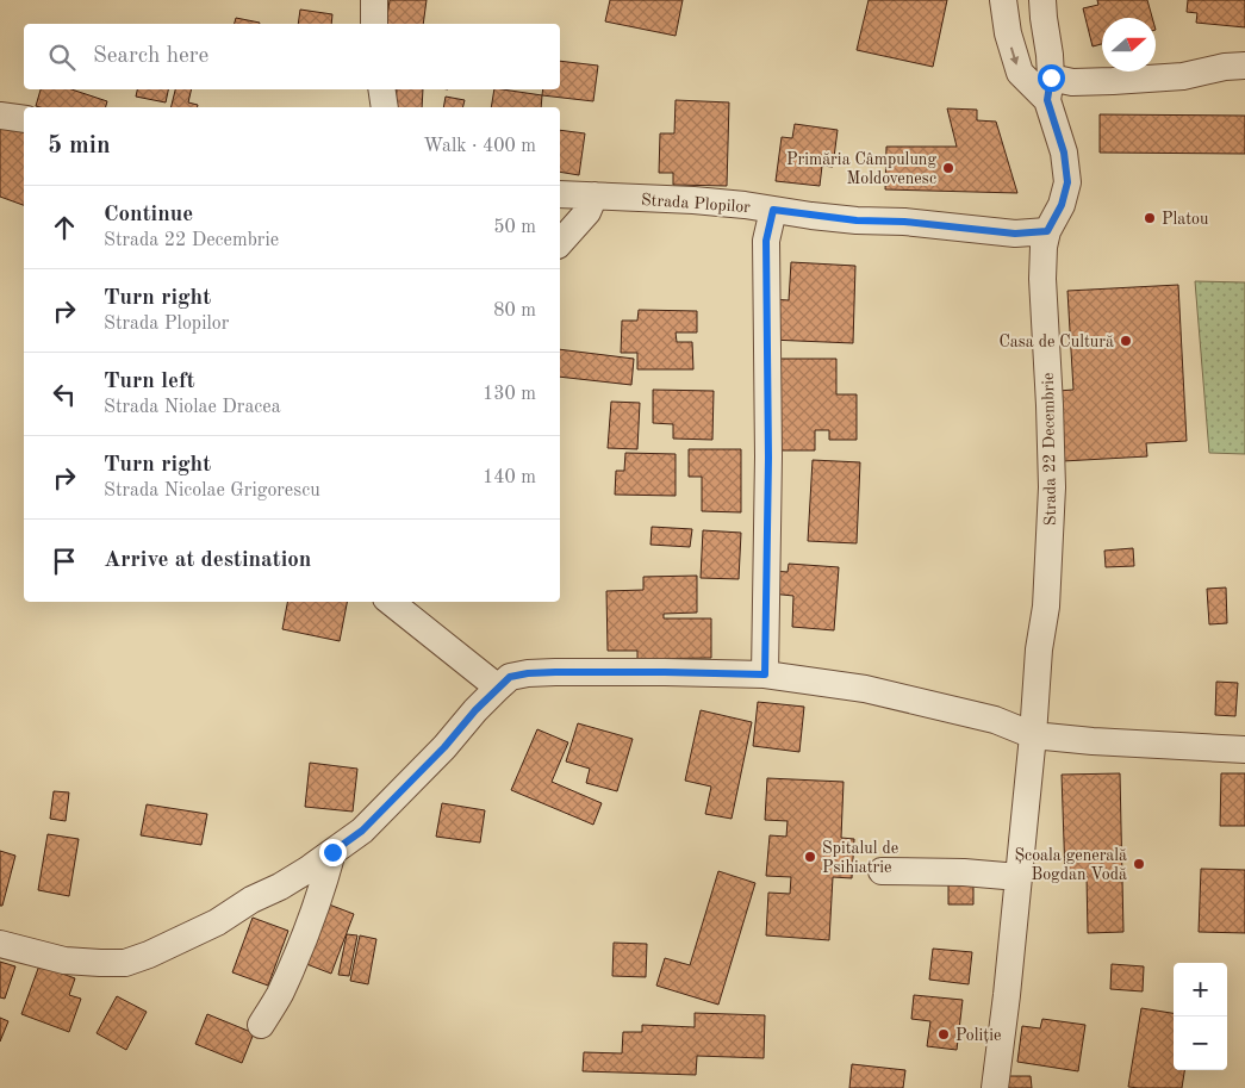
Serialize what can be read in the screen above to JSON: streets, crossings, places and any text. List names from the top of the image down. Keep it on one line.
{"streets":{"street":["Strada Plopilor","Strada 22 Decembrie"]},"crossings":[["Strada Plopilor","Strada 22 Decembrie"]],"places":["Primăria Câmpulung Moldovenesc","Platou","Casa de Cultură","Spitalul de Psihiatrie","Școala generală Bogdan Vodă","Poliție"],"north":"right","page":{"search":"Search here","heading":["5 min","Walk · 400 m"],"list":[["Continue","Strada 22 Decembrie","50 m"],["Turn right","Strada Plopilor","80 m"],["Turn left","Strada Niolae Dracea","130 m"],["Turn right","Strada Nicolae Grigorescu","140 m"],"Arrive at destination"],"map_buttons":["+","−"]}}
